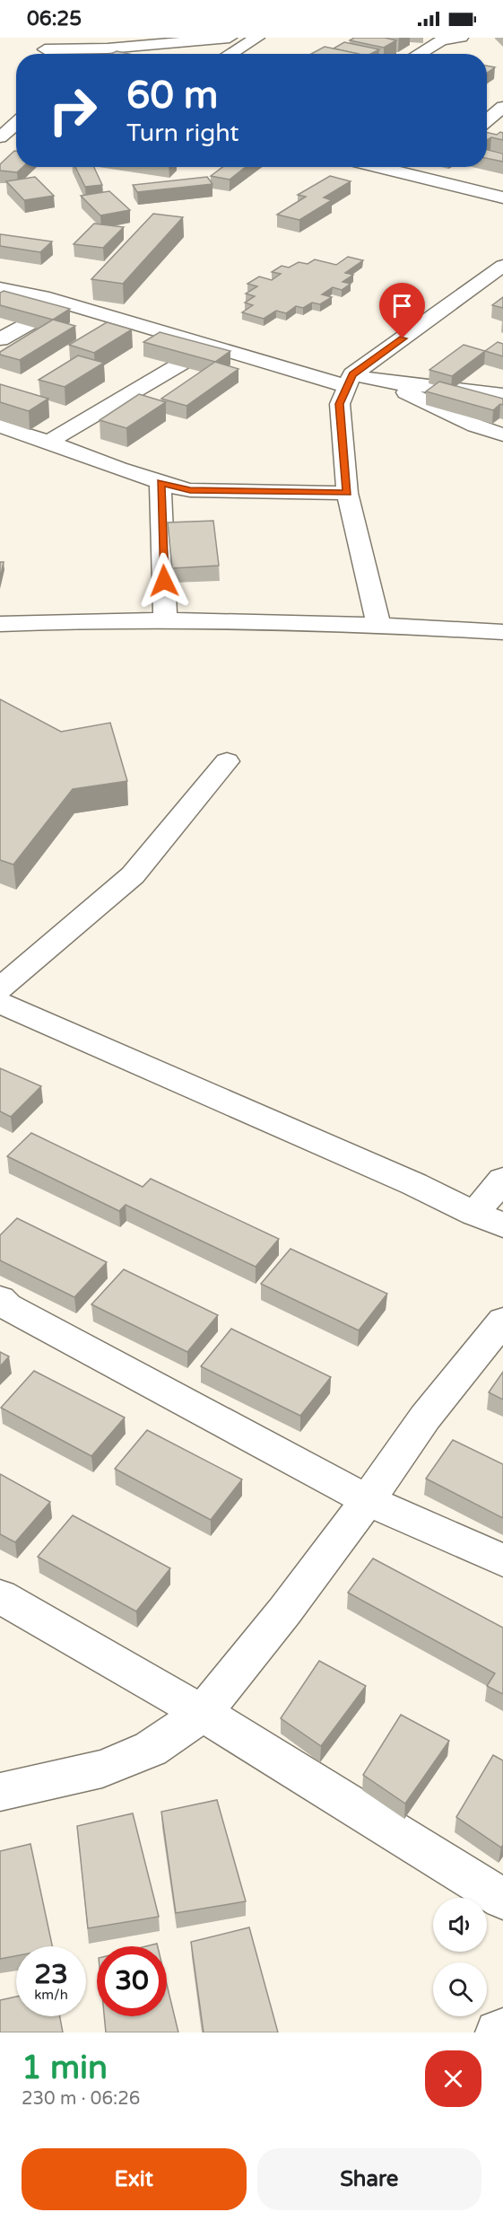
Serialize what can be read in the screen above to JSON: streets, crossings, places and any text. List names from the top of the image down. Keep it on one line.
{"page":{"status":"06:25","turn":["60 m","Turn right"],"speed":"23 km/h","limit":"30","heading":["1 min","230 m · 06:26"],"buttons":["Exit","Share"]}}
